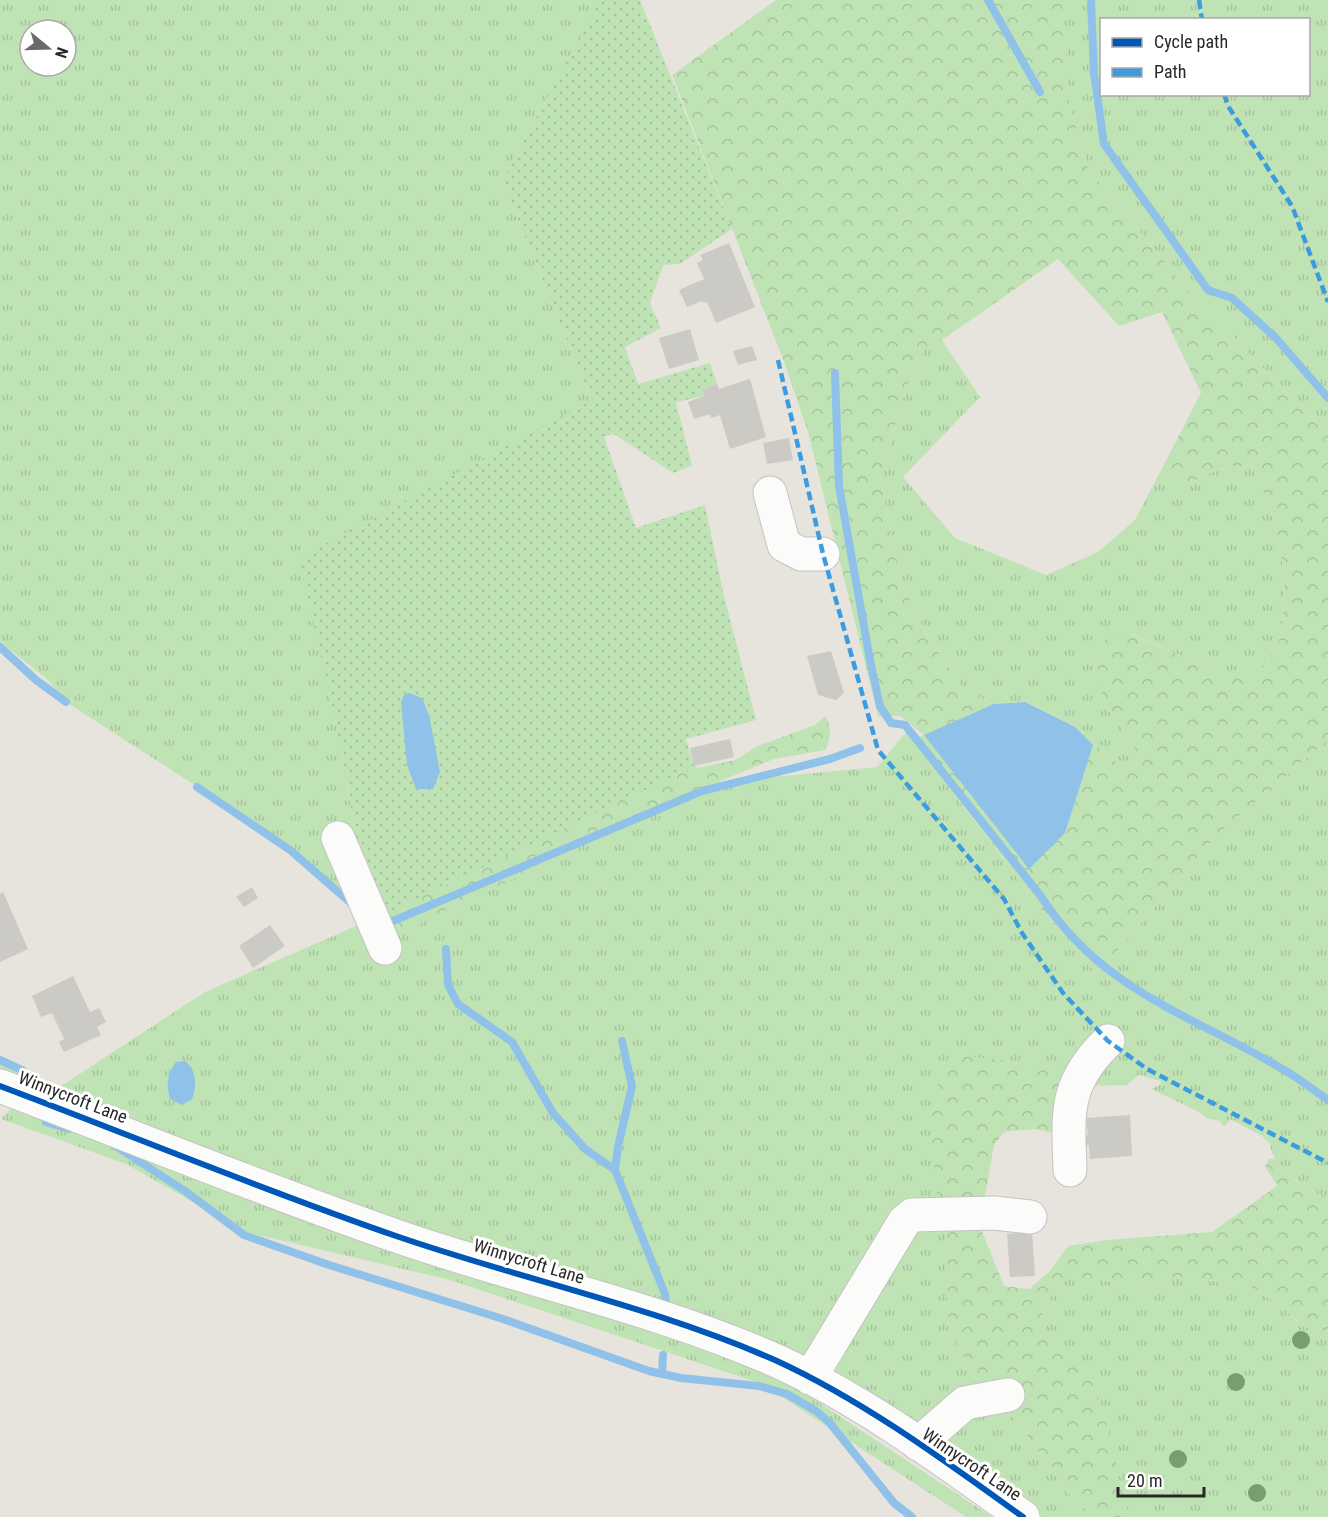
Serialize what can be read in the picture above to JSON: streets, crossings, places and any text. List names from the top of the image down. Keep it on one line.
{"streets":{"street":["Winnycroft Lane"]},"legend":["Cycle path","Path"],"scale_bar":"20 m","north":"right"}
